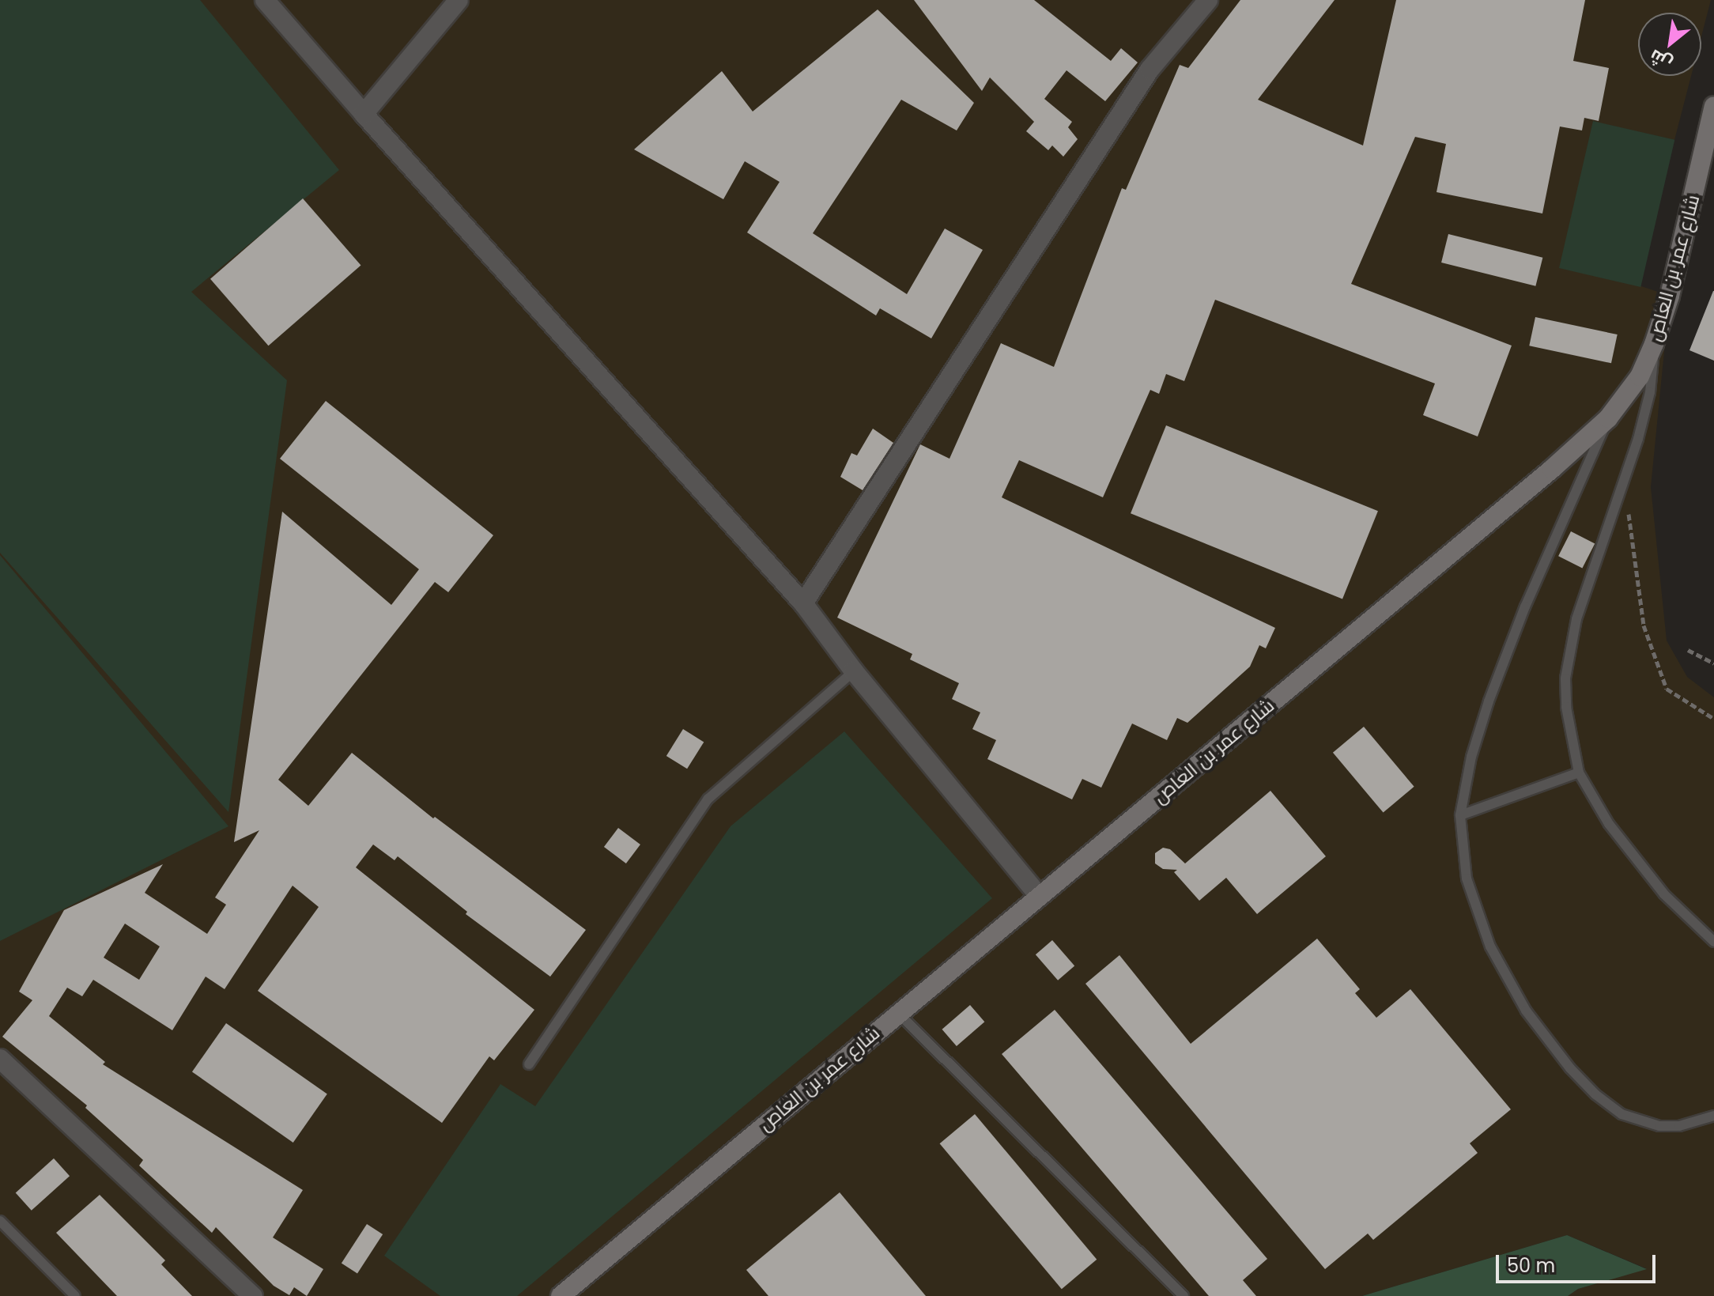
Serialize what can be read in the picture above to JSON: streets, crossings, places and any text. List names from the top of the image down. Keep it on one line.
{"streets":{"street":["شارع عمر بن العاص"]},"scale_bar":"50 m","north":"bottom left"}
